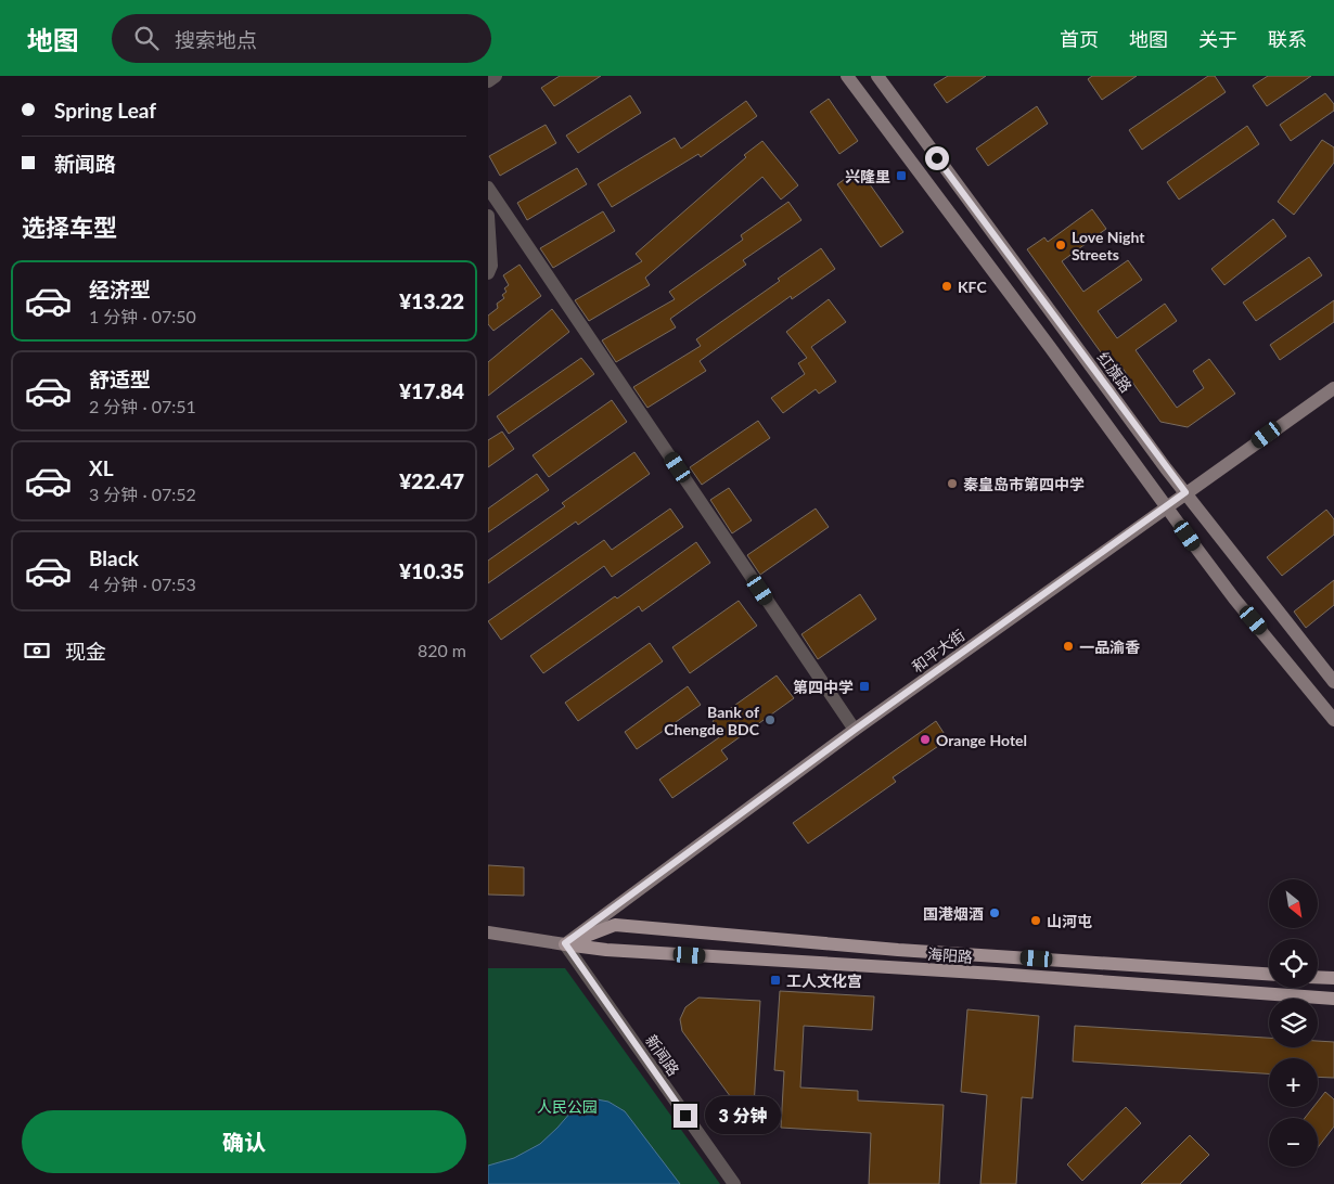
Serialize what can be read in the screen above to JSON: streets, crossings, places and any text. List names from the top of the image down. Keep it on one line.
{"streets":{"main road":["红旗路","和平大街","海阳路"],"street":["新闻路"]},"crossings":[["红旗路","和平大街"],["和平大街","海阳路"],["和平大街","新闻路"],["海阳路","新闻路"]],"parks":["人民公园"],"places":{"transit":["兴隆里","第四中学","工人文化宫"],"other":["Love Night Streets","KFC","秦皇岛市第四中学","一品渝香","Bank of Chengde BDC","Orange Hotel","国港烟酒","山河屯"]},"north":"bottom right","page":{"header":"地图","search":"搜索地点","nav":["首页","地图","关于","联系"],"banner":["Spring Leaf","新闻路"],"heading":"选择车型","list":[{"name":"经济型","note":"1 分钟 · 07:50","value":"¥13.22"},{"name":"舒适型","note":"2 分钟 · 07:51","value":"¥17.84"},{"name":"XL","note":"3 分钟 · 07:52","value":"¥22.47"},{"name":"Black","note":"4 分钟 · 07:53","value":"¥10.35"}],"pay":["现金","820 m"],"map_buttons":["+","−"],"bubble":"3 分钟","buttons":"确认"}}
